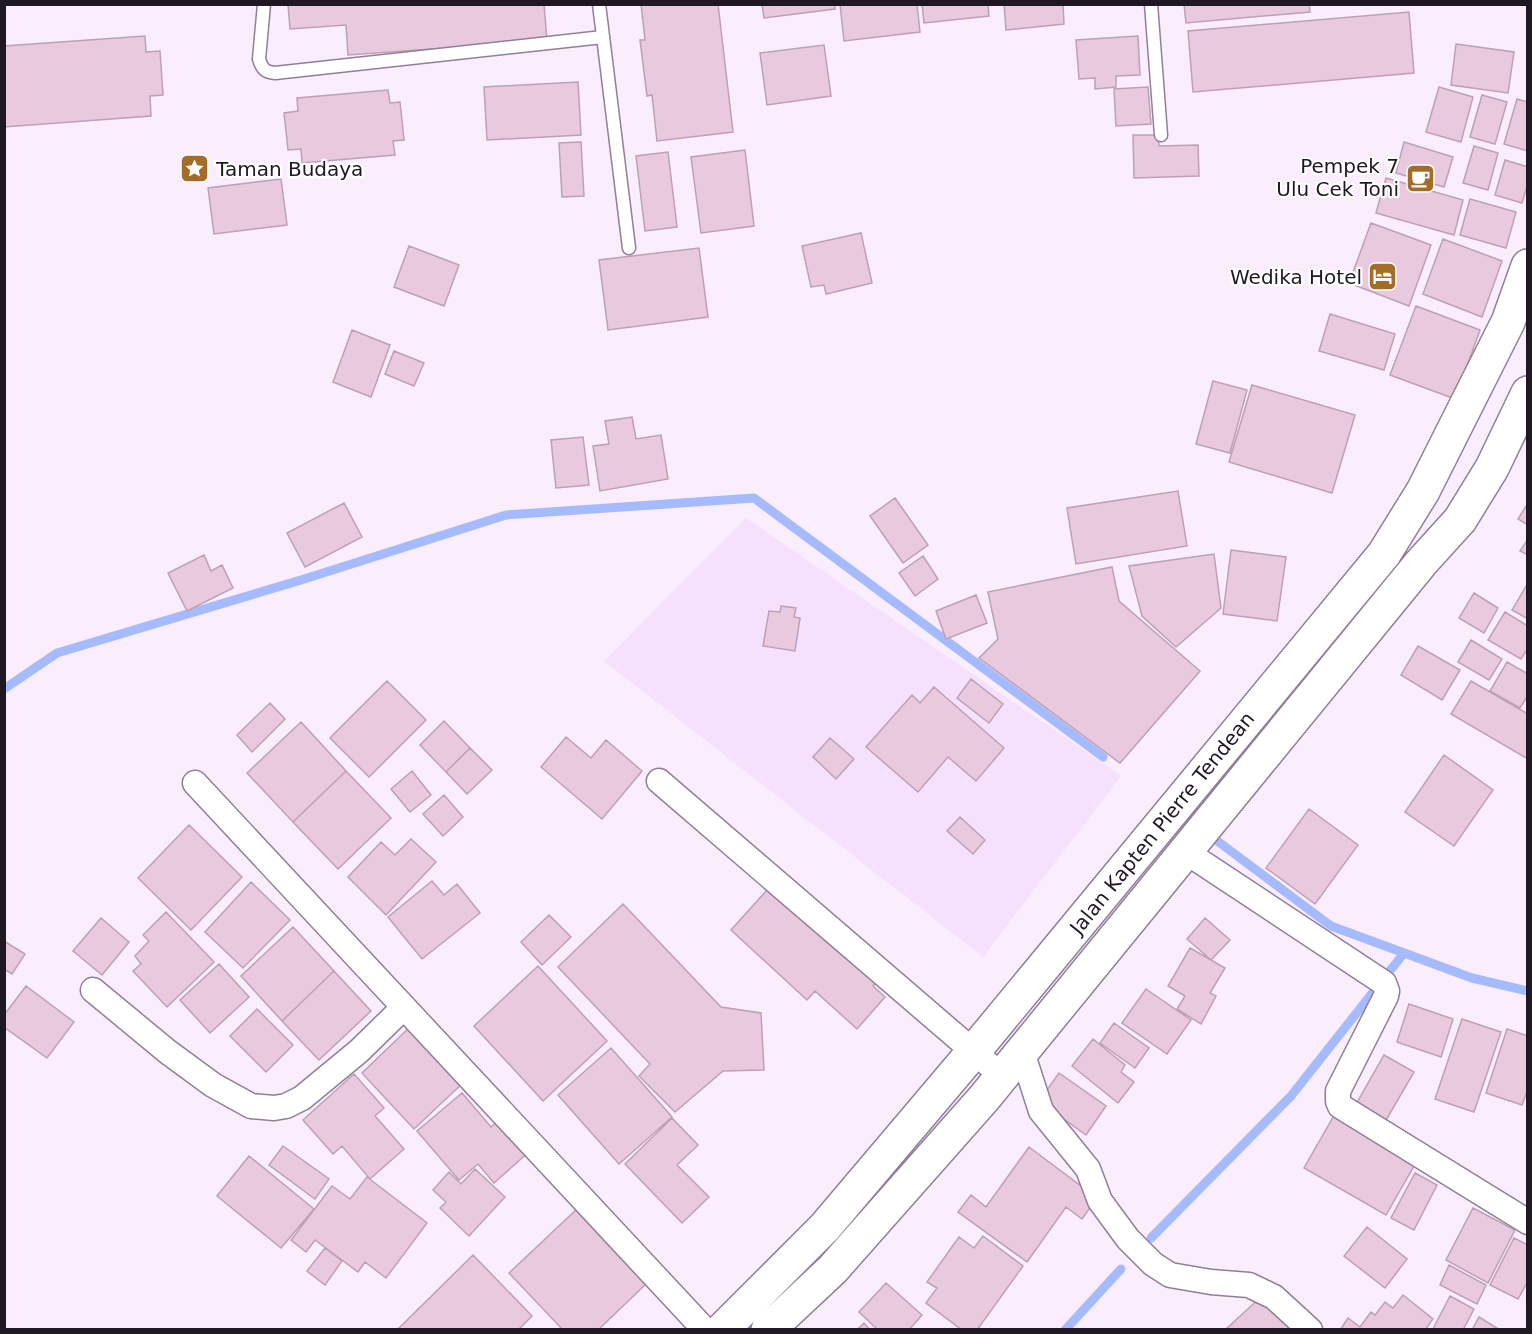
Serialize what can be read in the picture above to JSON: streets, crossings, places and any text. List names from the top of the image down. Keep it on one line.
{"streets":{"main road":["Jalan Kapten Pierre Tendean"]},"places":{"place":["Taman Budaya"],"cafe":["Pempek 7 Ulu Cek Toni"],"hotel":["Wedika Hotel"]}}
